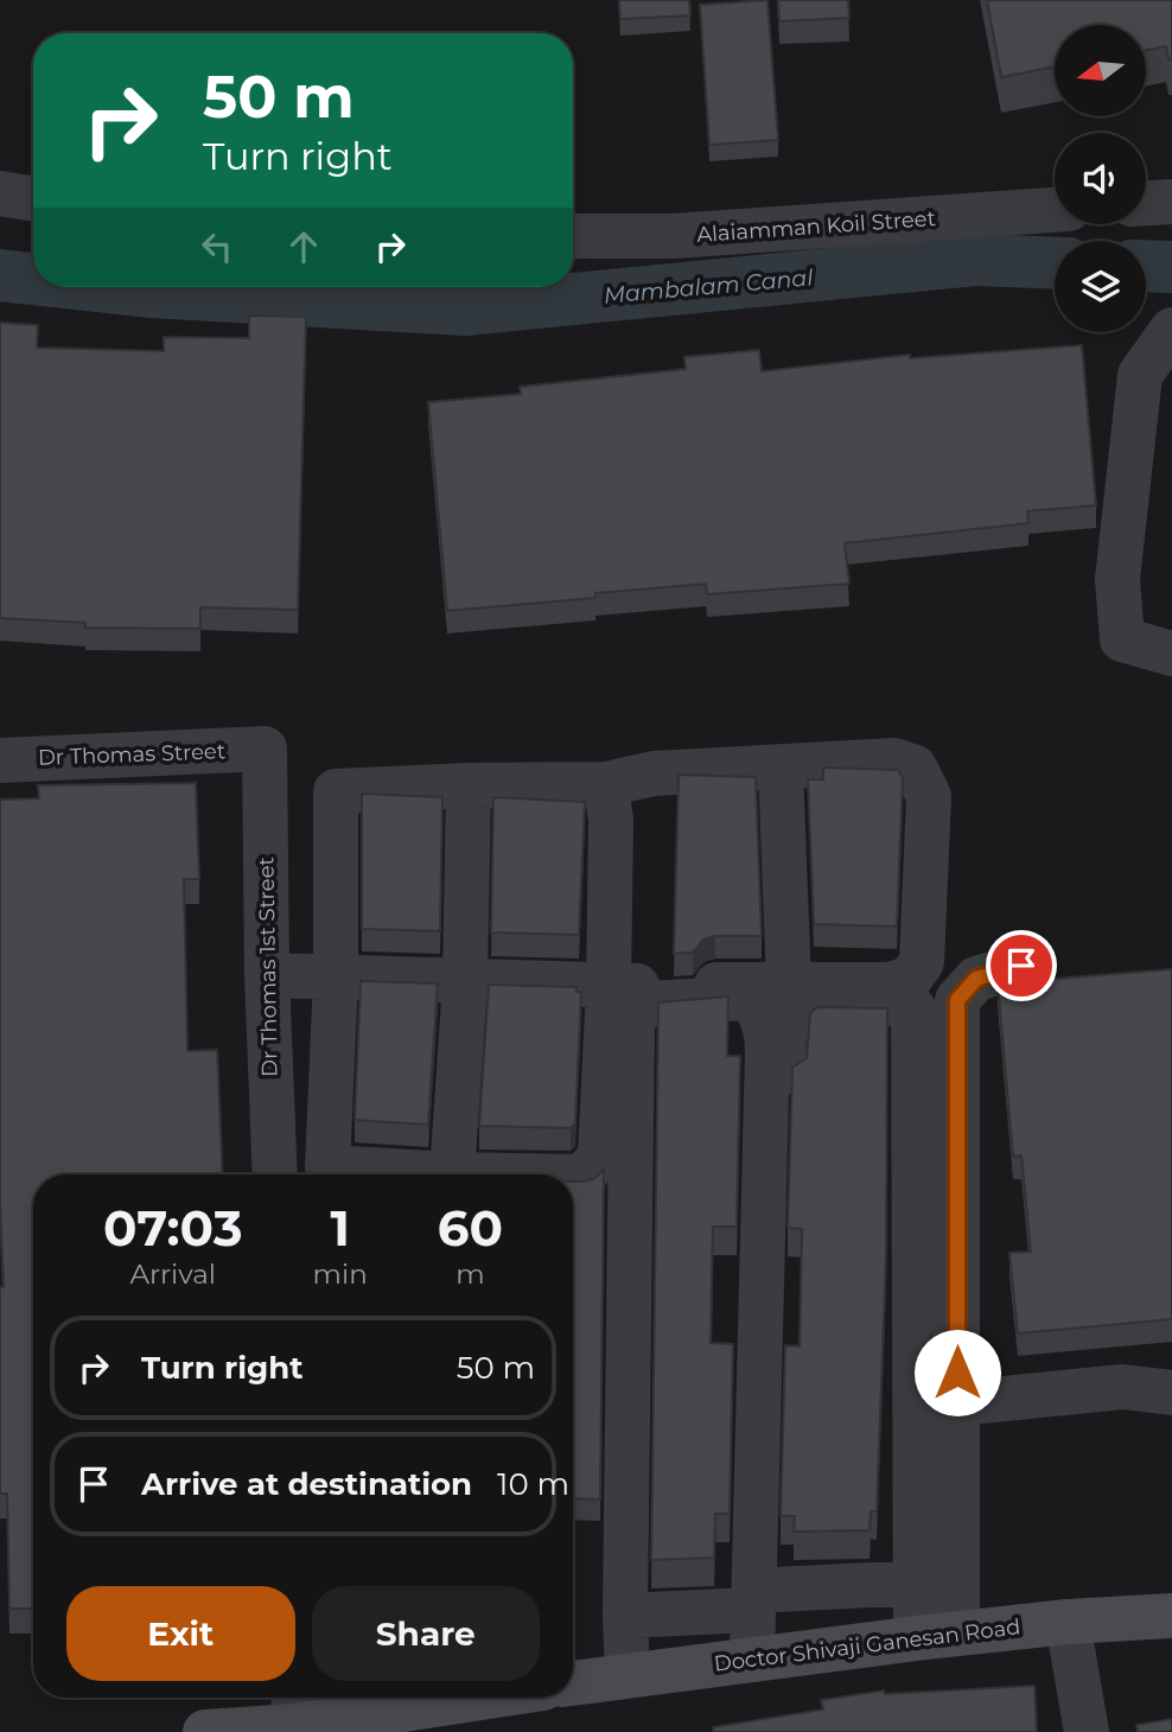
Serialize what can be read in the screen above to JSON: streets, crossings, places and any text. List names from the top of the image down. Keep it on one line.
{"streets":{"street":["Alaiamman Koil Street","Dr Thomas Street","Dr Thomas 1st Street","Doctor Shivaji Ganesan Road"]},"crossings":[["Dr Thomas Street","Dr Thomas 1st Street"]],"water":["Mambalam Canal"],"north":"left","page":{"turn":["50 m","Turn right"],"eta":["07:03","Arrival","1","min","60","m"],"list":[{"name":"Turn right","value":"50 m"},{"name":"Arrive at destination","value":"10 m"}],"buttons":["Exit","Share"]}}
